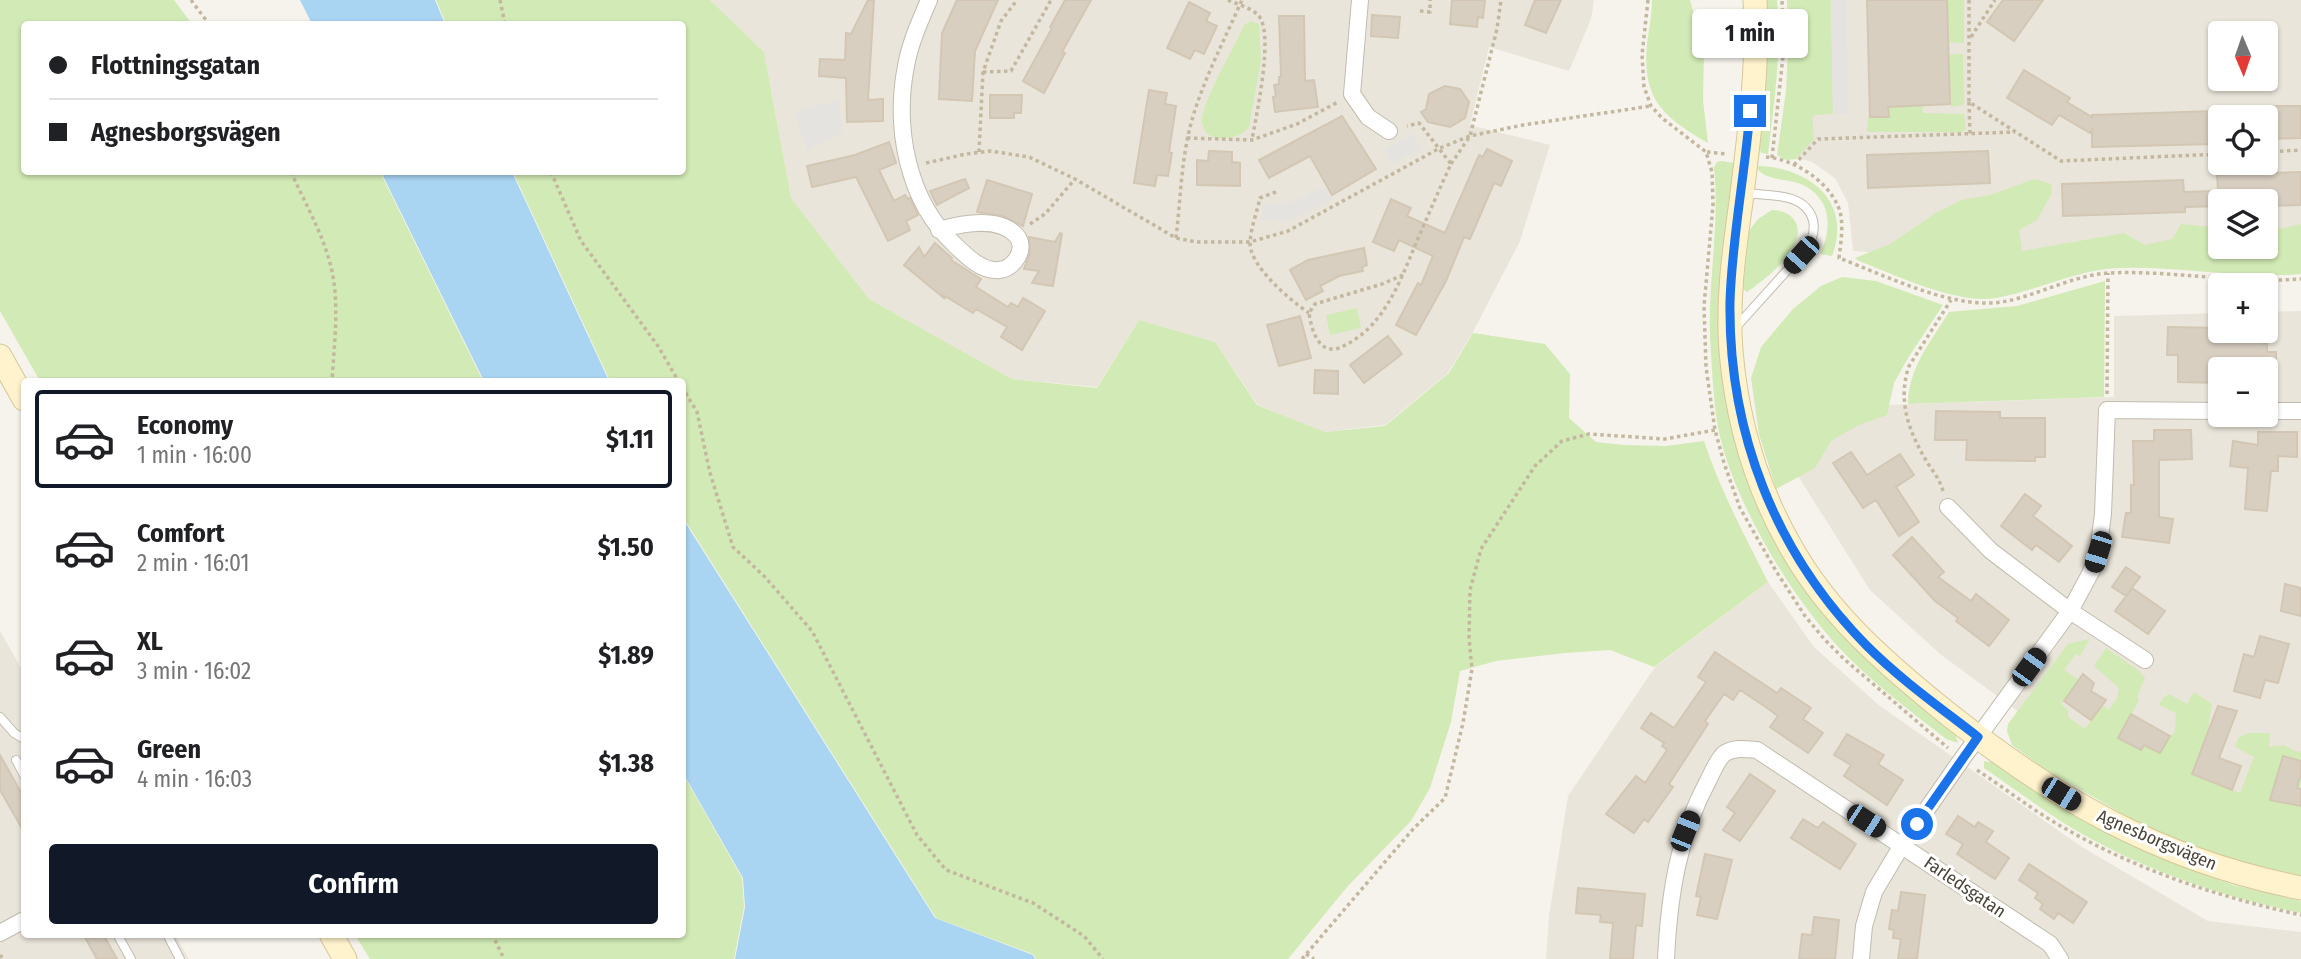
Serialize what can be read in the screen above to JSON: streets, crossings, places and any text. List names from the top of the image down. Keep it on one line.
{"streets":{"street":["Agnesborgsvägen","Farledsgatan"]},"north":"bottom","page":{"bubble":"1 min","map_buttons":["+","−"],"banner":["Flottningsgatan","Agnesborgsvägen"],"list":[{"name":"Economy","note":"1 min · 16:00","value":"$1.11"},{"name":"Comfort","note":"2 min · 16:01","value":"$1.50"},{"name":"XL","note":"3 min · 16:02","value":"$1.89"},{"name":"Green","note":"4 min · 16:03","value":"$1.38"}],"buttons":"Confirm"}}
